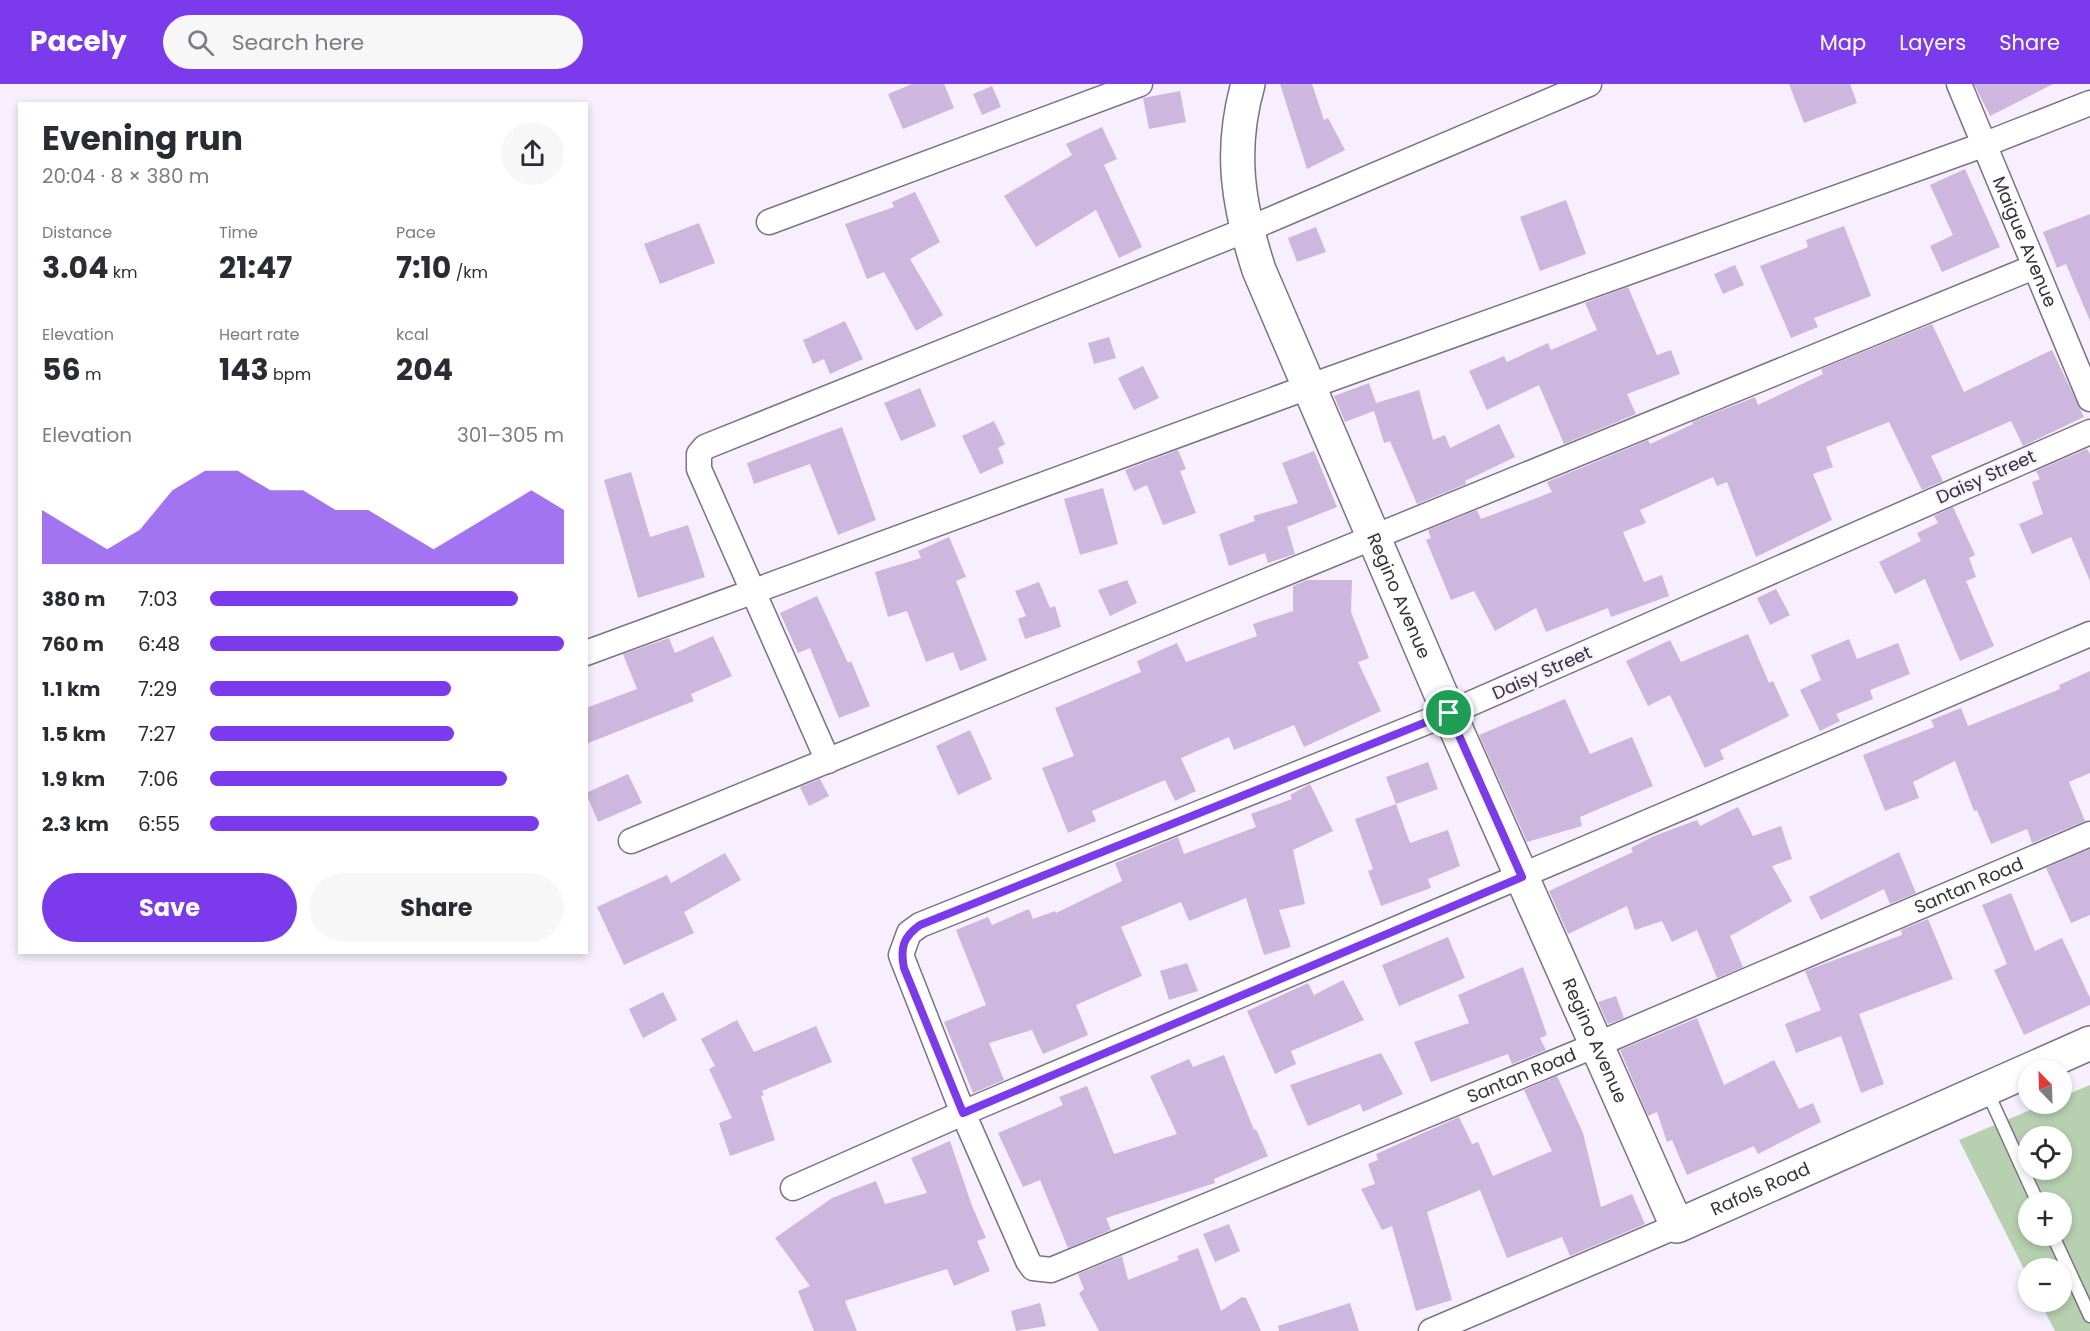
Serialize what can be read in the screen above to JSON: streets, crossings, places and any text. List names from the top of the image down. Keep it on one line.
{"streets":{"street":["Maigue Avenue","Daisy Street","Regino Avenue","Santan Road","Rafols Road"]},"crossings":[["Daisy Street","Regino Avenue"],["Daisy Street","Santan Road"],["Regino Avenue","Santan Road"],["Regino Avenue","Rafols Road"]],"north":"top left","page":{"header":"Pacely","search":"Search here","nav":["Map","Layers","Share"],"heading":["Evening run","20:04 · 8 × 380 m"],"stats":[["Distance","3.04 km"],["Time","21:47"],["Pace","7:10 /km"],["Elevation","56 m"],["Heart rate","143 bpm"],["kcal","204"]],"chart":["Elevation","301–305 m"],"list":[{"name":"380 m","note":"7:03"},{"name":"760 m","note":"6:48"},{"name":"1.1 km","note":"7:29"},{"name":"1.5 km","note":"7:27"},{"name":"1.9 km","note":"7:06"},{"name":"2.3 km","note":"6:55"}],"buttons":["Save","Share"],"map_buttons":["+","−"]}}
